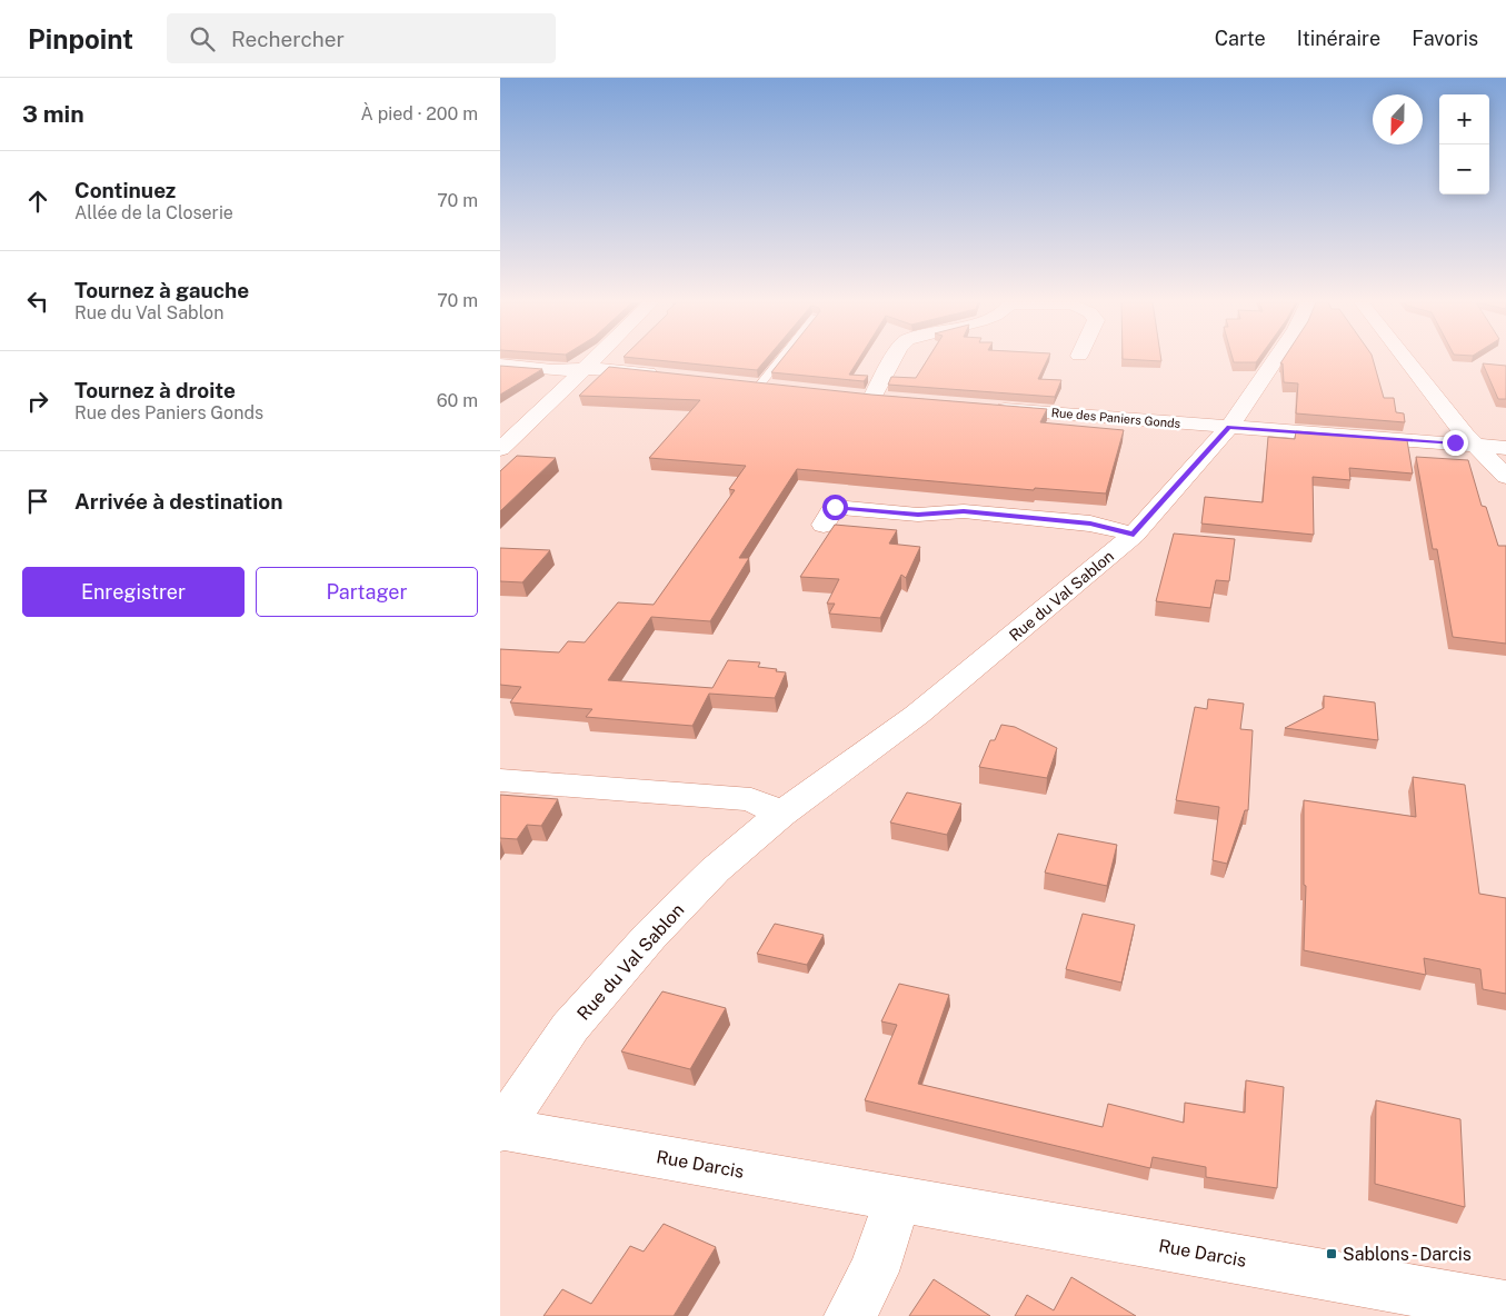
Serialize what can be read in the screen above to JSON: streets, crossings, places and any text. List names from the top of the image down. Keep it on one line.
{"streets":{"street":["Rue des Paniers Gonds","Rue du Val Sablon","Rue Darcis"]},"crossings":[["Rue des Paniers Gonds","Rue du Val Sablon"],["Rue du Val Sablon","Rue Darcis"]],"places":{"transit":["Sablons - Darcis"]},"north":"bottom","page":{"header":"Pinpoint","search":"Rechercher","nav":["Carte","Itinéraire","Favoris"],"heading":["3 min","À pied · 200 m"],"map_buttons":["+","−"],"list":[["Continuez","Allée de la Closerie","70 m"],["Tournez à gauche","Rue du Val Sablon","70 m"],["Tournez à droite","Rue des Paniers Gonds","60 m"],"Arrivée à destination"],"buttons":["Enregistrer","Partager"]}}
